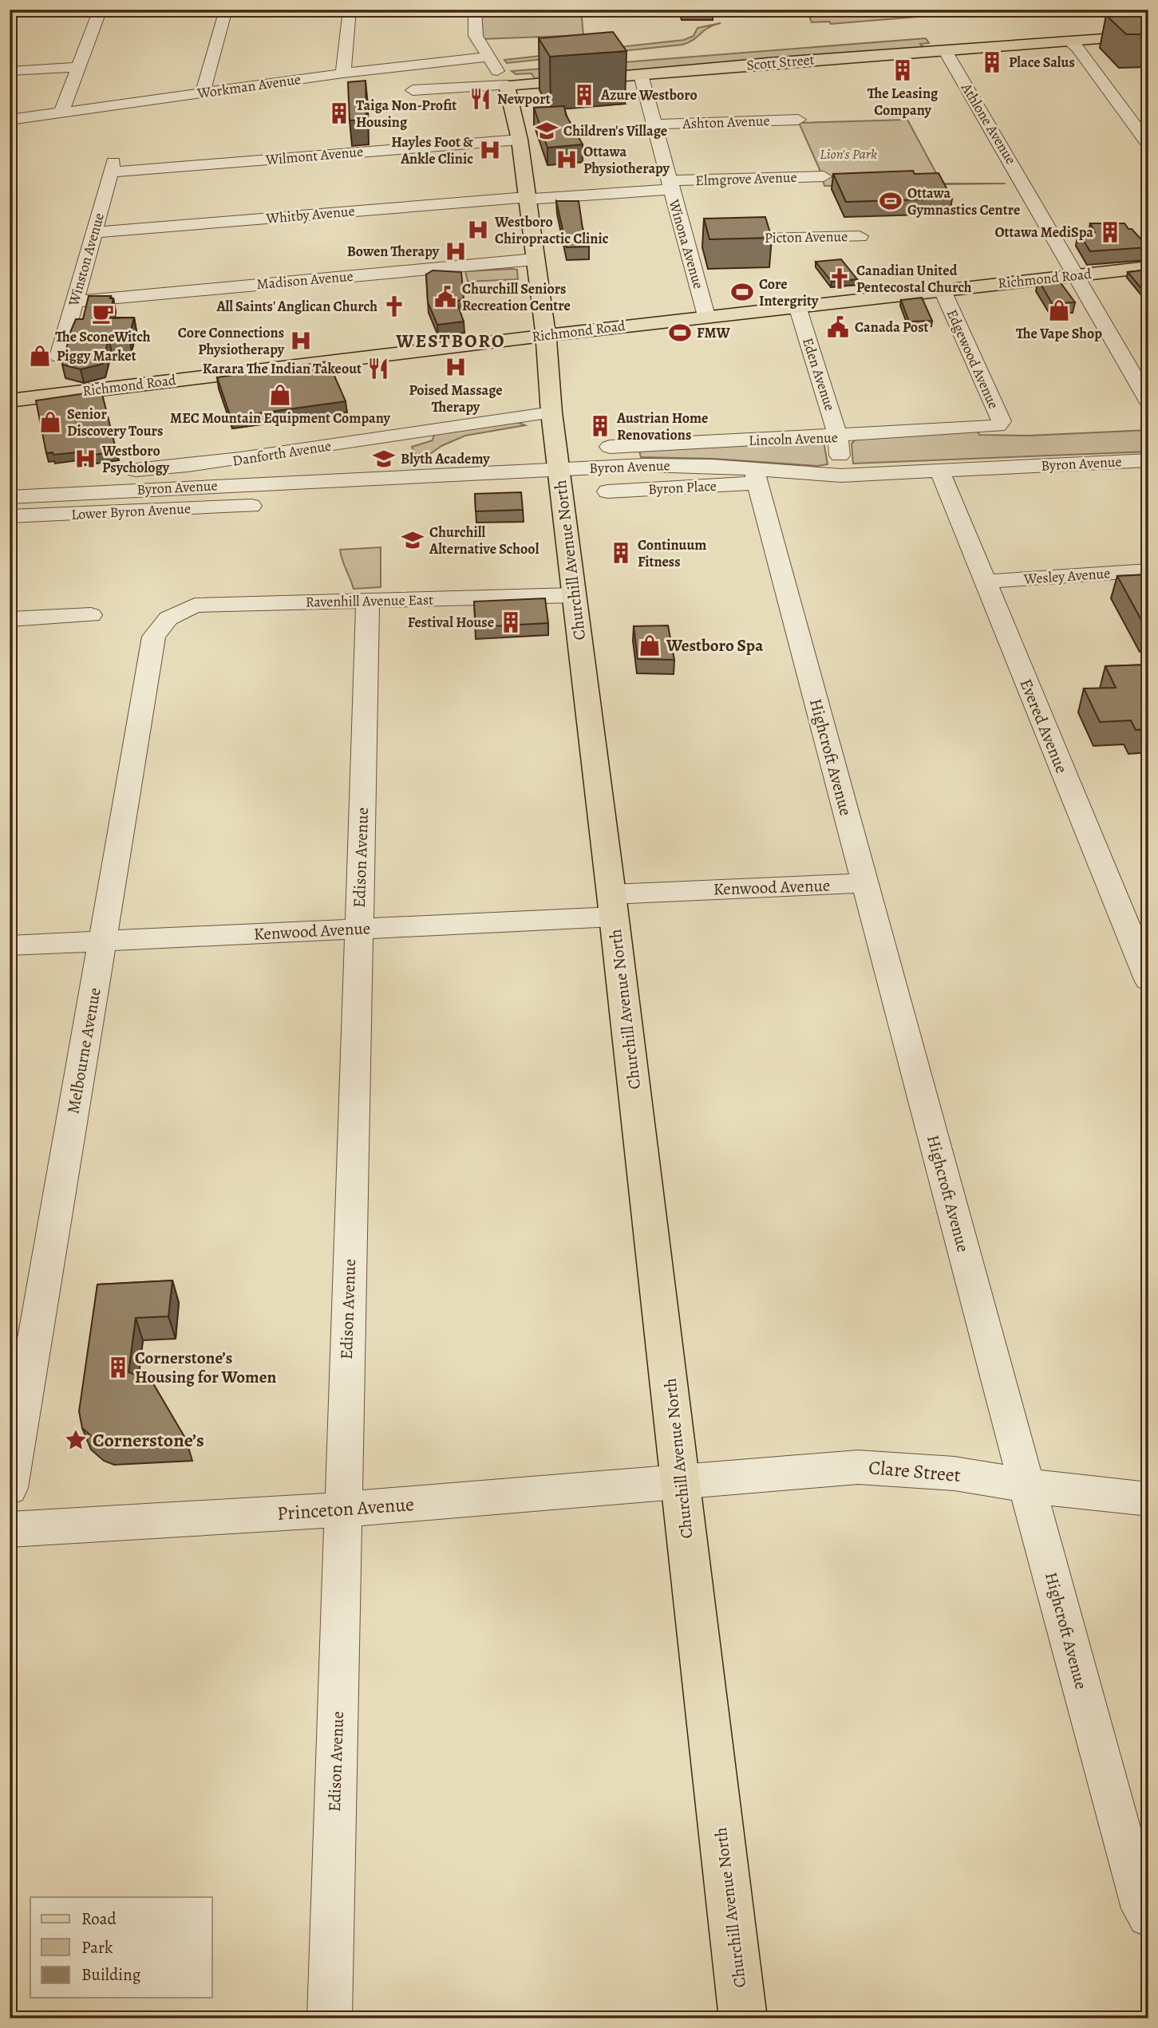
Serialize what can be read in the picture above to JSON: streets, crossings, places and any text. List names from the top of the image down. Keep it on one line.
{"streets":{"main road":["Scott Street","Richmond Road","Churchill Avenue North"],"street":["Workman Avenue","Ashton Avenue","Athlone Avenue","Wilmont Avenue","Elmgrove Avenue","Whitby Avenue","Picton Avenue","Winona Avenue","Winston Avenue","Madison Avenue","Edgewood Avenue","Eden Avenue","Lincoln Avenue","Danforth Avenue","Byron Avenue","Byron Place","Lower Byron Avenue","Wesley Avenue","Ravenhill Avenue East","Evered Avenue","Highcroft Avenue","Edison Avenue","Kenwood Avenue","Melbourne Avenue","Clare Street","Princeton Avenue"]},"crossings":[["Scott Street","Workman Avenue"],["Scott Street","Athlone Avenue"],["Scott Street","Winona Avenue"],["Scott Street","Churchill Avenue North"],["Workman Avenue","Churchill Avenue North"],["Ashton Avenue","Winona Avenue"],["Athlone Avenue","Richmond Road"],["Wilmont Avenue","Winston Avenue"],["Wilmont Avenue","Churchill Avenue North"],["Elmgrove Avenue","Whitby Avenue"],["Elmgrove Avenue","Winona Avenue"],["Whitby Avenue","Winona Avenue"],["Whitby Avenue","Winston Avenue"],["Whitby Avenue","Churchill Avenue North"],["Picton Avenue","Winona Avenue"],["Winona Avenue","Richmond Road"],["Winston Avenue","Madison Avenue"],["Richmond Road","Edgewood Avenue"],["Richmond Road","Eden Avenue"],["Richmond Road","Churchill Avenue North"],["Madison Avenue","Churchill Avenue North"],["Edgewood Avenue","Lincoln Avenue"],["Eden Avenue","Lincoln Avenue"],["Eden Avenue","Byron Avenue"],["Danforth Avenue","Churchill Avenue North"],["Byron Avenue","Byron Place"],["Byron Avenue","Churchill Avenue North"],["Byron Avenue","Evered Avenue"],["Byron Avenue","Highcroft Avenue"],["Byron Place","Highcroft Avenue"],["Churchill Avenue North","Ravenhill Avenue East"],["Churchill Avenue North","Kenwood Avenue"],["Churchill Avenue North","Clare Street"],["Churchill Avenue North","Princeton Avenue"],["Wesley Avenue","Evered Avenue"],["Ravenhill Avenue East","Edison Avenue"],["Ravenhill Avenue East","Melbourne Avenue"],["Highcroft Avenue","Kenwood Avenue"],["Highcroft Avenue","Clare Street"],["Edison Avenue","Kenwood Avenue"],["Edison Avenue","Princeton Avenue"],["Kenwood Avenue","Melbourne Avenue"],["Clare Street","Princeton Avenue"]],"districts":["WESTBORO"],"parks":["Lion's Park"],"places":{"building":["Place Salus","The Leasing Company","Azure Westboro","Taiga Non-Profit Housing","Ottawa MediSpa","Austrian Home Renovations","Continuum Fitness","Festival House","Cornerstone’s Housing for Women"],"restaurant":["Newport","Karara The Indian Takeout"],"school or university":["Children's Village","Blyth Academy","Churchill Alternative School"],"hospital":["Hayles Foot & Ankle Clinic","Ottawa Physiotherapy","Westboro Chiropractic Clinic","Bowen Therapy","Core Connections Physiotherapy","Poised Massage Therapy","Westboro Psychology"],"sports":["Ottawa Gymnastics Centre","Core Intergrity","FMW"],"church":["Canadian United Pentecostal Church","All Saints' Anglican Church"],"public building":["Churchill Seniors Recreation Centre","Canada Post"],"shop":["The Vape Shop","Piggy Market","MEC Mountain Equipment Company","Senior Discovery Tours","Westboro Spa"],"cafe":["The SconeWitch"],"place":["Cornerstone’s"]},"legend":["Road","Park","Building"]}
